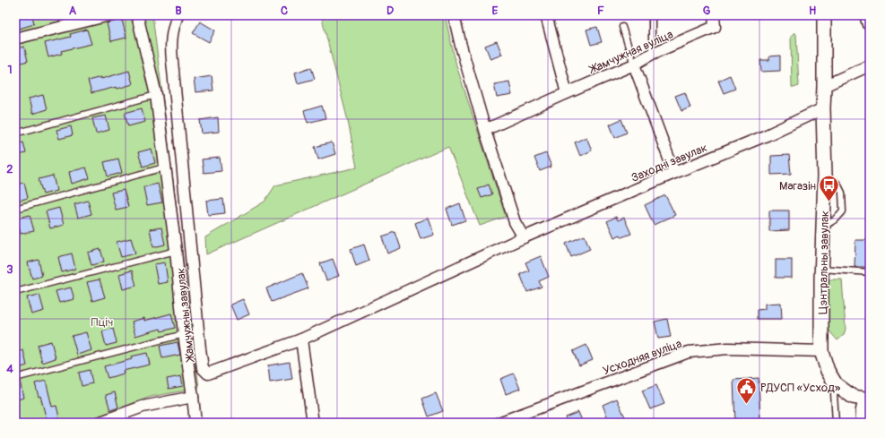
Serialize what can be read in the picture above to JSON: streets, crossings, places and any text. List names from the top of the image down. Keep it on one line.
{"streets":{"street":["Жамчужная вуліца","Заходні завулак","Цэнтральны завулак","Жамчужны завулак","Усходняя вуліца"]},"crossings":[["Заходні завулак","Цэнтральны завулак"],["Заходні завулак","Жамчужны завулак"],["Цэнтральны завулак","Усходняя вуліца"]],"parks":["Пціч"],"places":{"bus stop":["Магазін"],"public building":["РДУСП «Усход»"]},"grid":{"columns":["A","B","C","D","E","F","G","H"],"rows":["1","2","3","4"]}}
